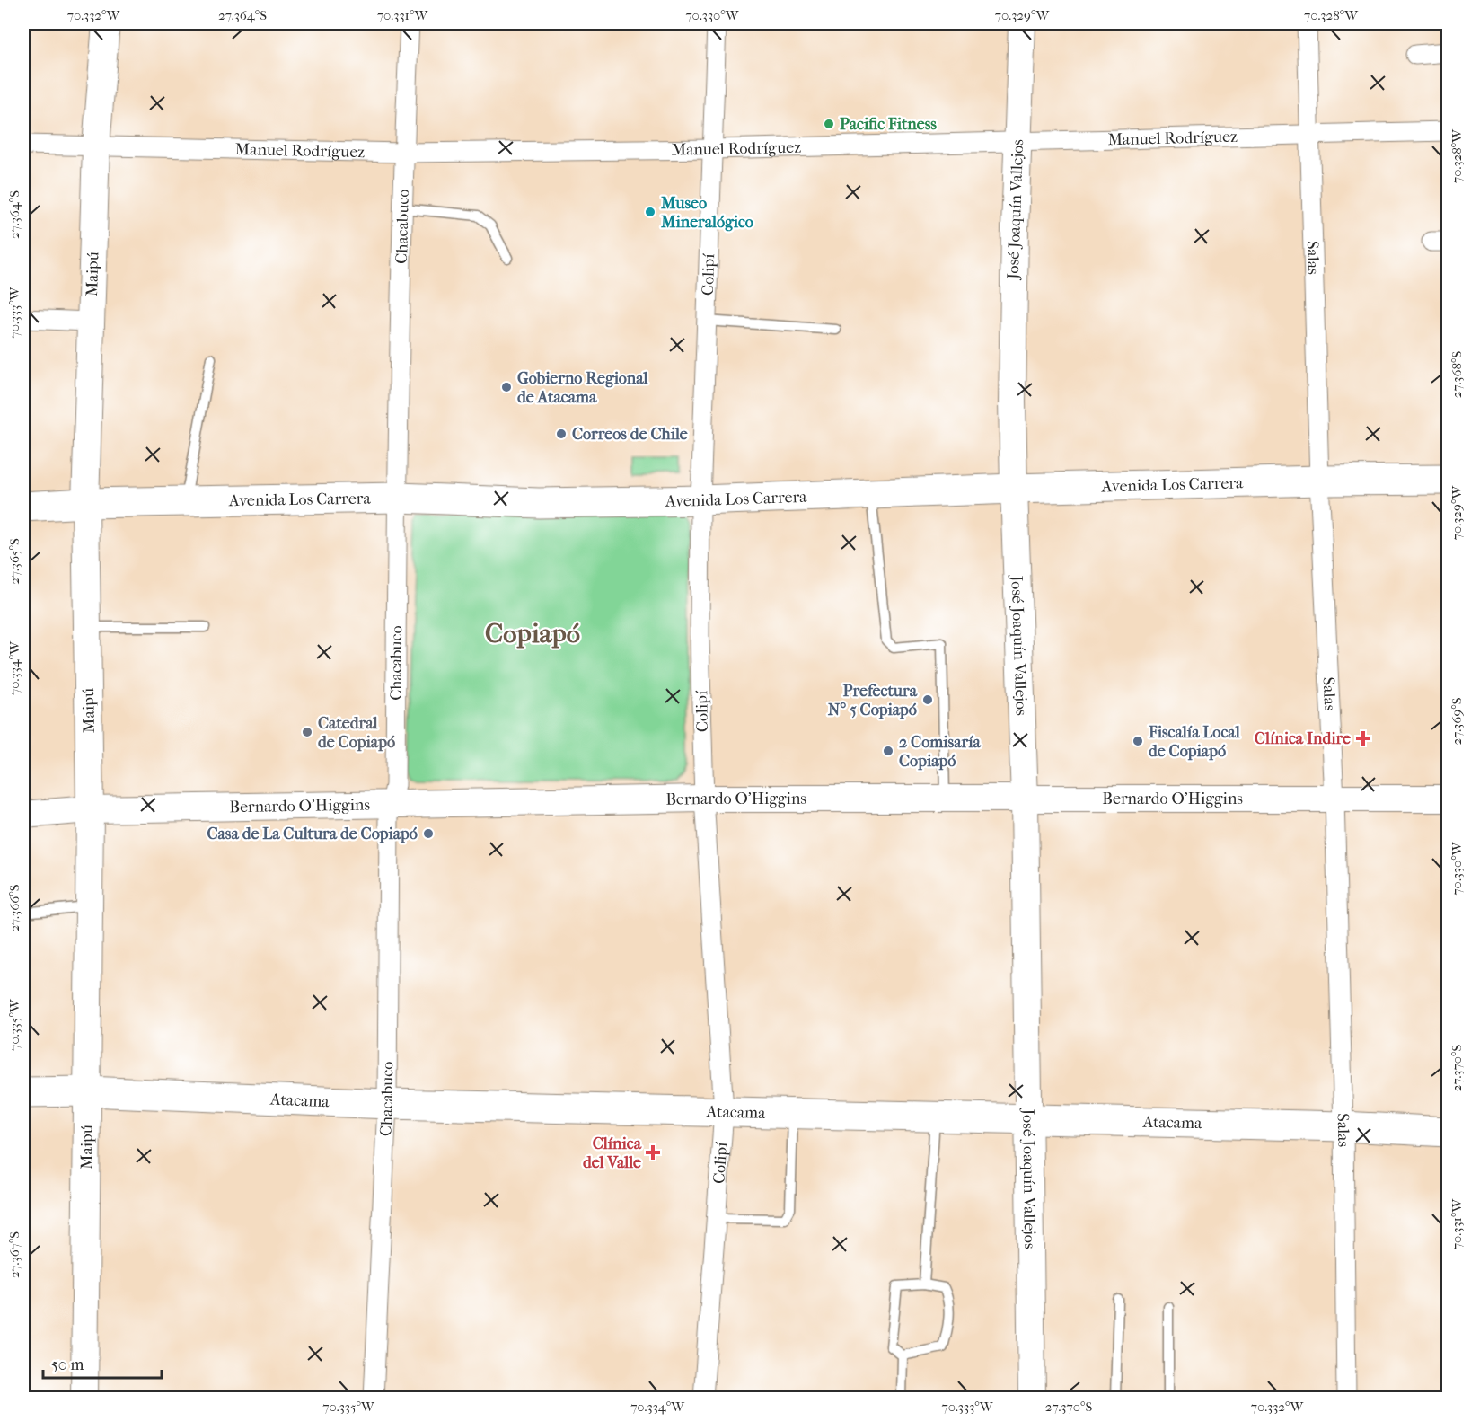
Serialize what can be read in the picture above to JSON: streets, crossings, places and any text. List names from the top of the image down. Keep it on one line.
{"streets":{"main road":["José Joaquín Vallejos","Maipú","Avenida Los Carrera","Bernardo O'Higgins","Atacama"],"street":["Manuel Rodríguez","Chacabuco","Salas","Colipí"]},"crossings":[["Manuel Rodríguez","José Joaquín Vallejos"],["Manuel Rodríguez","Chacabuco"],["Manuel Rodríguez","Salas"],["Manuel Rodríguez","Maipú"],["Manuel Rodríguez","Colipí"],["José Joaquín Vallejos","Avenida Los Carrera"],["José Joaquín Vallejos","Bernardo O'Higgins"],["José Joaquín Vallejos","Atacama"],["Chacabuco","Avenida Los Carrera"],["Chacabuco","Bernardo O'Higgins"],["Chacabuco","Atacama"],["Salas","Avenida Los Carrera"],["Salas","Bernardo O'Higgins"],["Salas","Atacama"],["Maipú","Avenida Los Carrera"],["Maipú","Bernardo O'Higgins"],["Maipú","Atacama"],["Colipí","Avenida Los Carrera"],["Colipí","Bernardo O'Higgins"],["Colipí","Atacama"]],"districts":["Copiapó"],"places":{"other":["Pacific Fitness","Museo Mineralógico","Gobierno Regional de Atacama","Correos de Chile","Prefectura N° 5 Copiapó","Catedral de Copiapó","Fiscalía Local de Copiapó","2 Comisaría Copiapó","Casa de La Cultura de Copiapó"],"health":["Clínica Indire","Clínica del Valle"]},"scale_bar":"50 m","coordinates":["70.332°W","27.364°S","70.331°W","70.330°W","70.329°W","70.328°W","70.333°W","27.368°S","27.365°S","70.334°W","27.369°S","27.366°S","70.335°W","27.370°S","27.367°S"]}
